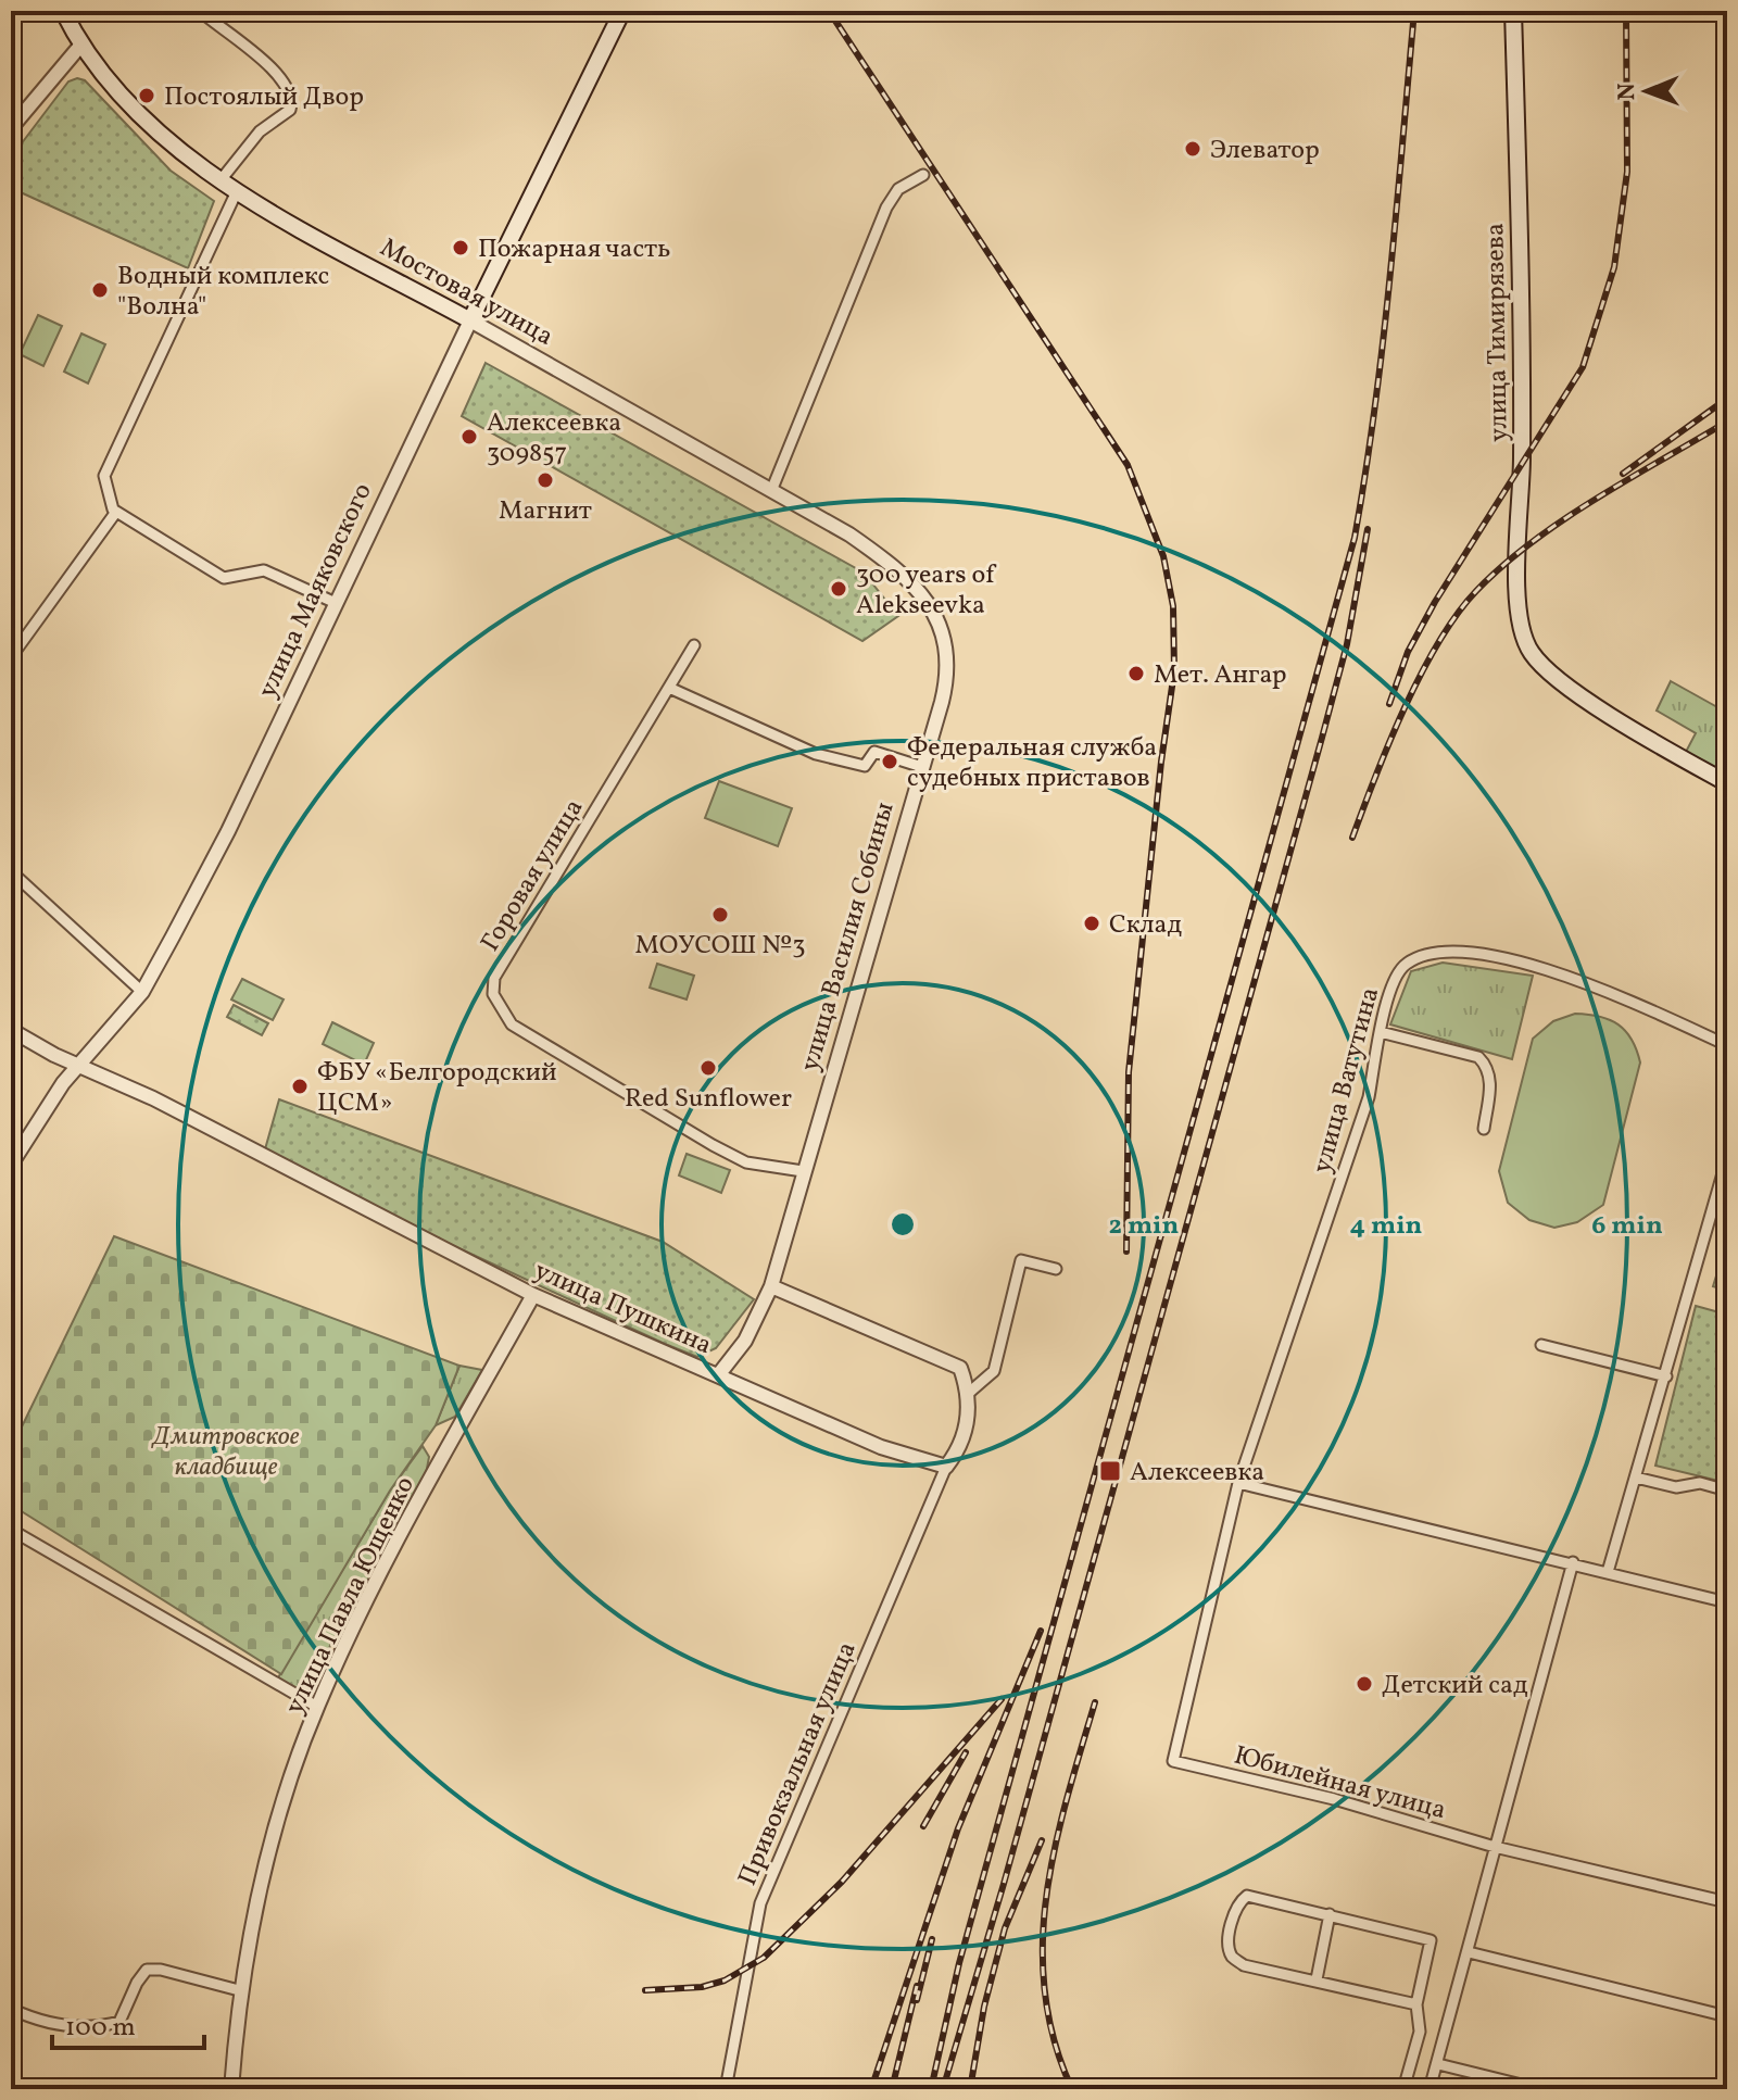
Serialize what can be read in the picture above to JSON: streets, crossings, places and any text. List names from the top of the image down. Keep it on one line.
{"streets":{"main road":["Мостовая улица","улица Тимирязева","улица Маяковского"],"street":["Горовая улица","улица Василия Собины","улица Ватутина","улица Пушкина","улица Павла Ющенко","Привокзальная улица","Юбилейная улица"]},"crossings":[["Мостовая улица","улица Маяковского"],["Мостовая улица","улица Василия Собины"],["улица Маяковского","улица Пушкина"],["Горовая улица","улица Василия Собины"],["улица Василия Собины","улица Пушкина"],["улица Ватутина","Юбилейная улица"],["улица Пушкина","улица Павла Ющенко"],["улица Пушкина","Привокзальная улица"]],"parks":["Дмитровское кладбище"],"places":{"other":["Постоялый Двор","Элеватор","Пожарная часть","Водный комплекс \"Волна\"","Алексеевка 309857","Магнит","300 years of Alekseevka","Мет. Ангар","Федеральная служба судебных приставов","МОУСОШ №3","Склад","Red Sunflower","ФБУ «Белгородский ЦСМ»","Детский сад"],"transit":["Алексеевка"]},"scale_bar":"100 m","north":"left","rings":["2 min","4 min","6 min"]}
